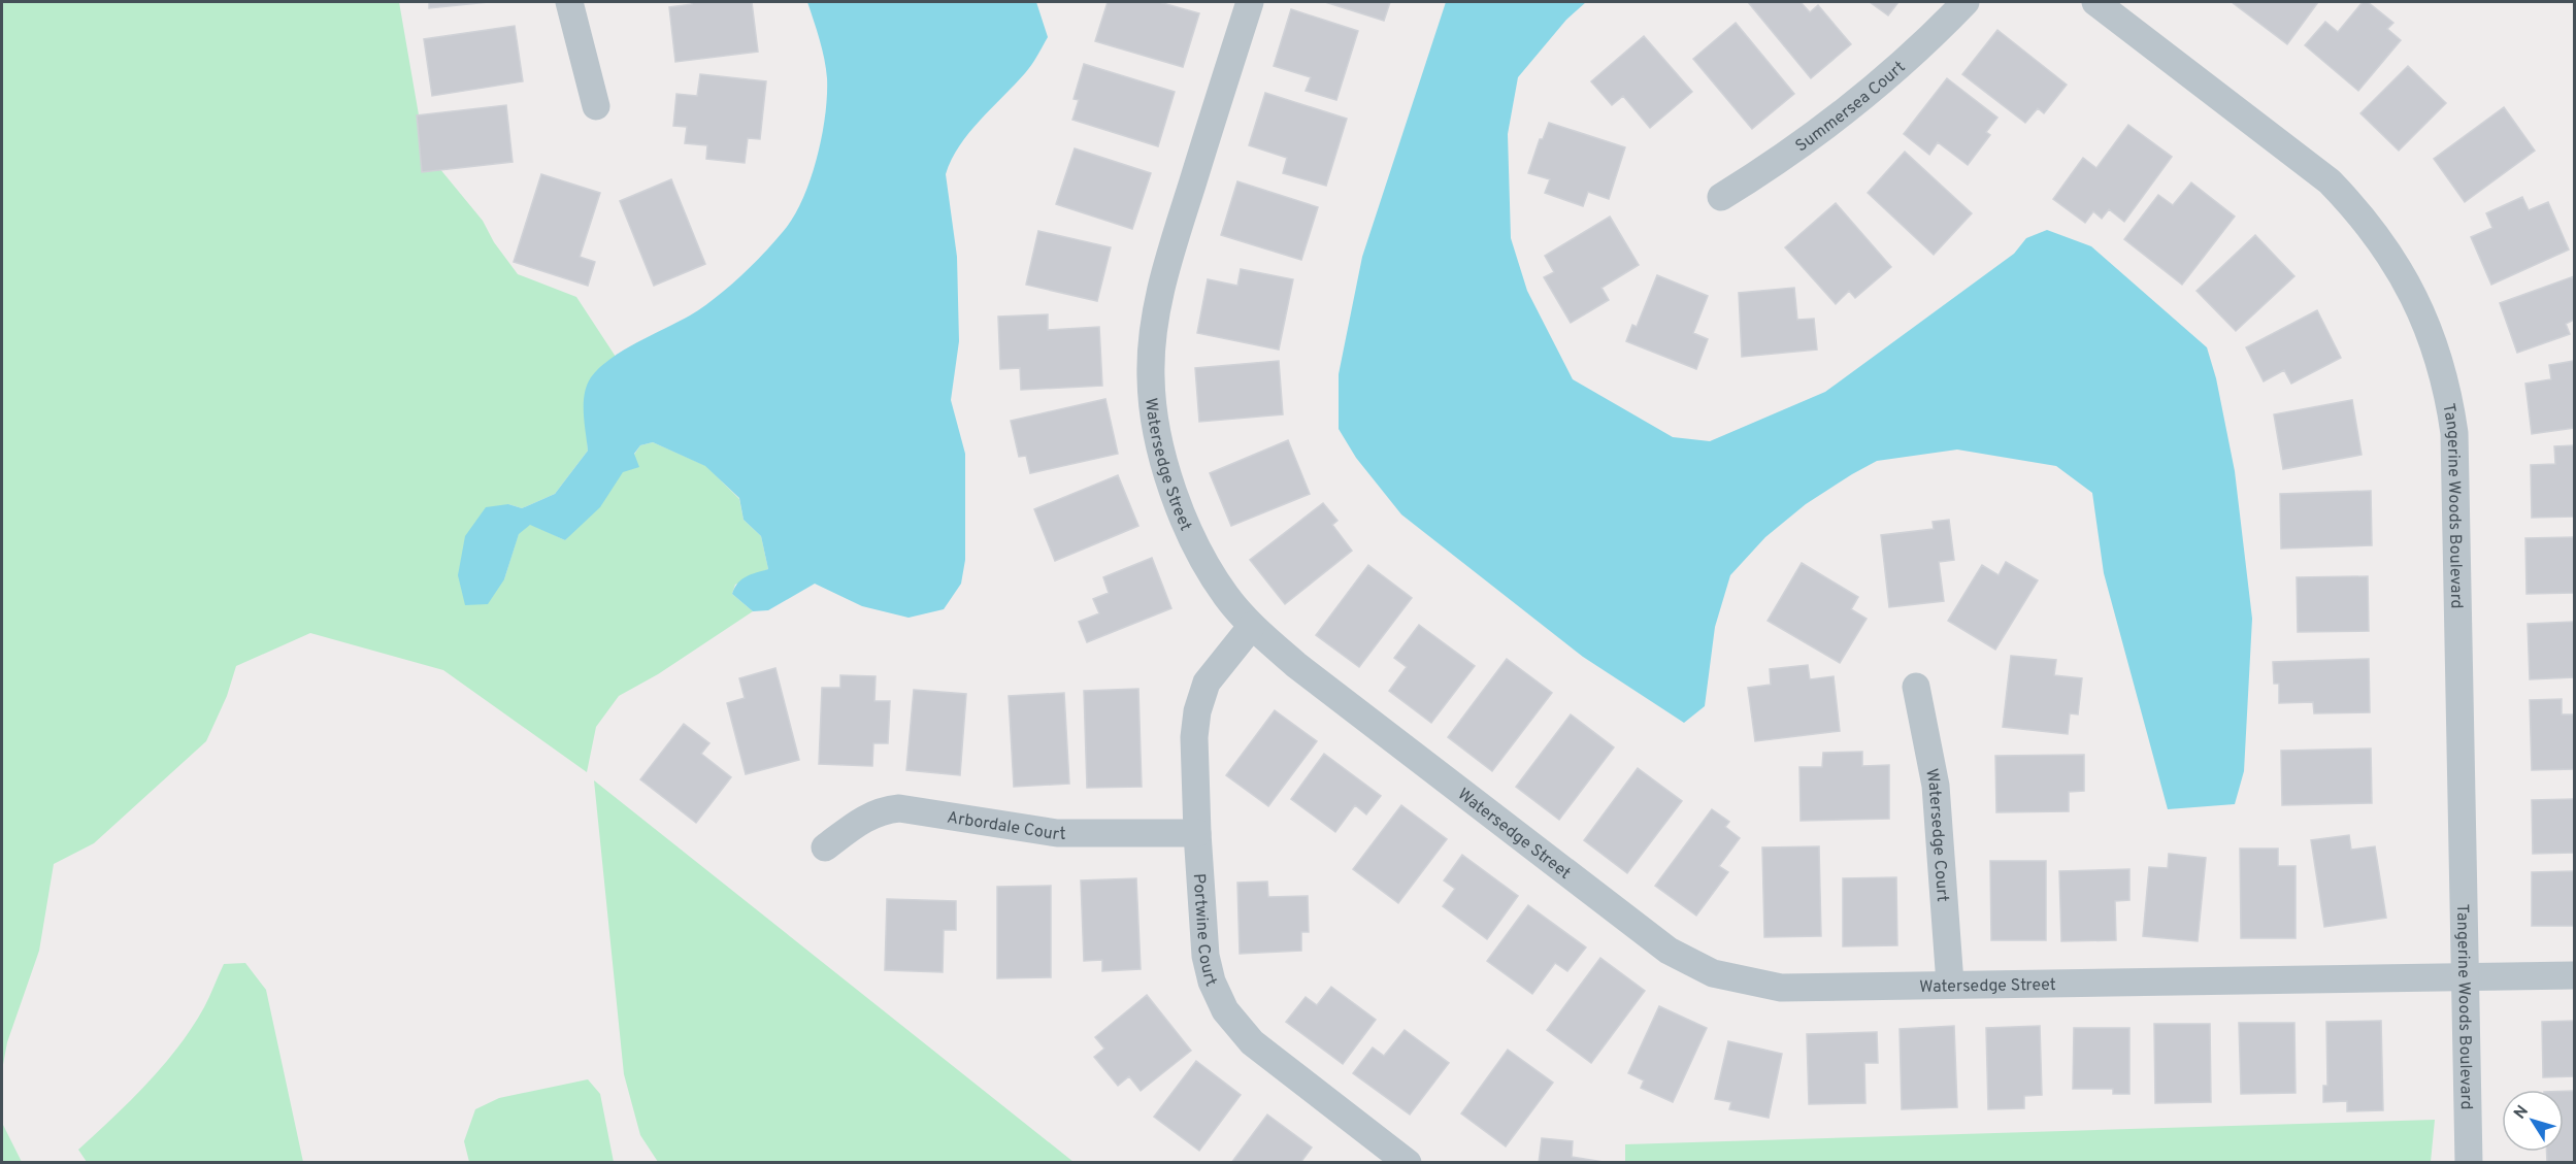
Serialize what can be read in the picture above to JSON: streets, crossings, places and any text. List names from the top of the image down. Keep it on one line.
{"streets":{"street":["Summersea Court","Watersedge Street","Tangerine Woods Boulevard","Arbordale Court","Watersedge Court","Portwine Court"]},"crossings":[["Watersedge Street","Tangerine Woods Boulevard"],["Watersedge Street","Watersedge Court"],["Watersedge Street","Portwine Court"],["Arbordale Court","Portwine Court"]],"north":"top left"}
